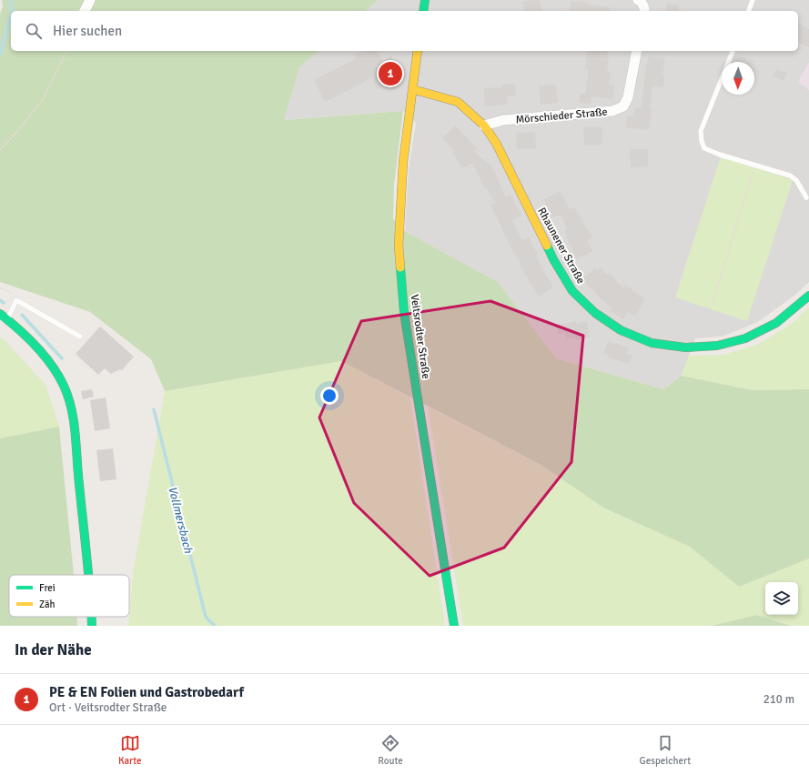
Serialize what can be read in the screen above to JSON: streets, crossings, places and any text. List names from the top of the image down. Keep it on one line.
{"streets":{"street":["Mörschieder Straße","Rhaunener Straße","Veitsrodter Straße"]},"crossings":[["Mörschieder Straße","Rhaunener Straße"],["Rhaunener Straße","Veitsrodter Straße"]],"water":["Vollmersbach"],"legend":["Frei","Zäh"],"north":"bottom","page":{"search":"Hier suchen","pins":"1","heading":"In der Nähe","list":[{"mark":"1","name":"PE & EN Folien und Gastrobedarf","note":"Ort · Veitsrodter Straße","value":"210 m"}],"nav":["Karte","Route","Gespeichert"]}}
